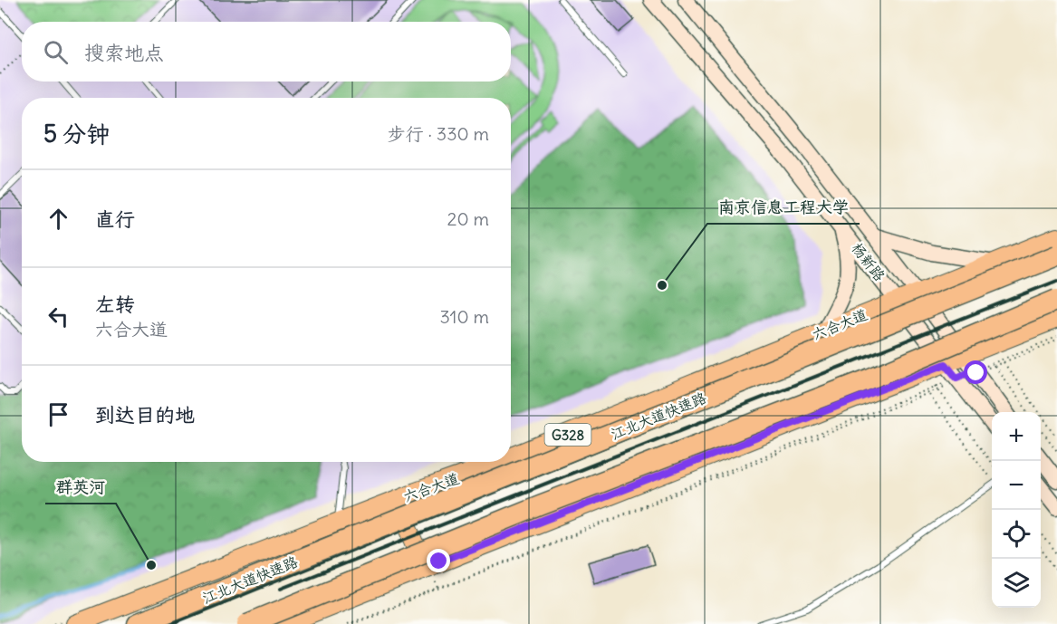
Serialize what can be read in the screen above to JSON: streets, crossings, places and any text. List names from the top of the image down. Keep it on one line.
{"streets":{"highway":["江北大道快速路","G328"],"main road":["杨新路","六合大道"]},"crossings":[["杨新路","六合大道"]],"places":["南京信息工程大学","群英河"],"page":{"search":"搜索地点","heading":["5 分钟","步行 · 330 m"],"list":[["直行","20 m"],["左转","六合大道","310 m"],"到达目的地"],"map_buttons":["+","−"]}}
